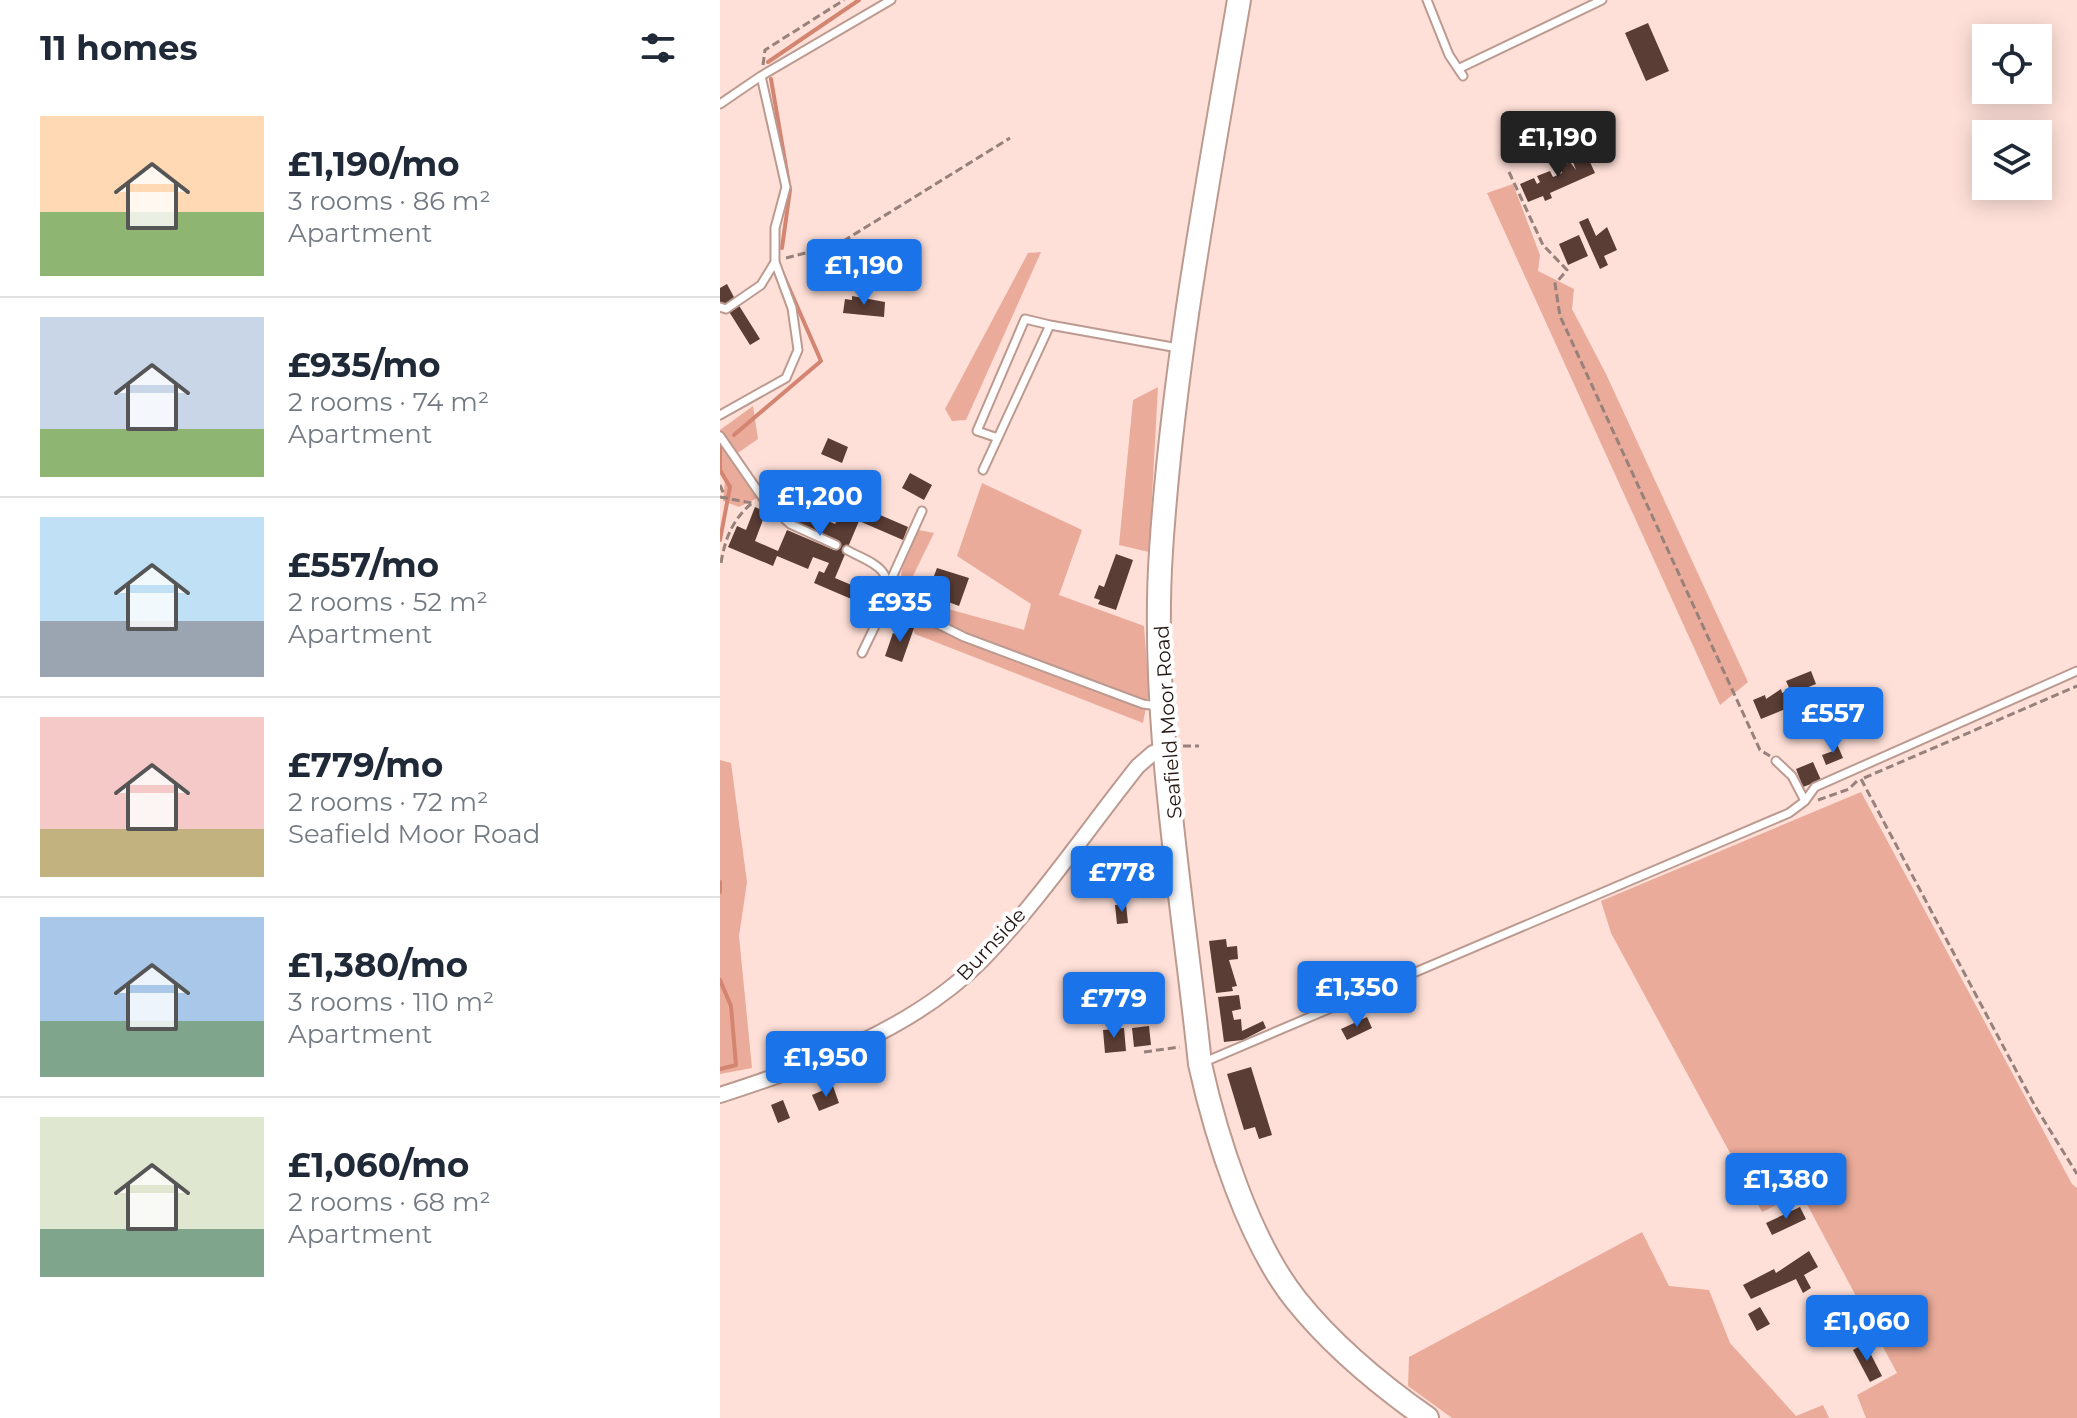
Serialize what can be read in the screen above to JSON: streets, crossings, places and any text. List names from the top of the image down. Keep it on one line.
{"streets":{"main road":["Seafield Moor Road"],"street":["Burnside"]},"crossings":[["Seafield Moor Road","Burnside"]],"page":{"heading":"11 homes","list":[{"name":"£1,190/mo","note":"3 rooms · 86 m² · Apartment"},{"name":"£935/mo","note":"2 rooms · 74 m² · Apartment"},{"name":"£557/mo","note":"2 rooms · 52 m² · Apartment"},{"name":"£779/mo","note":"2 rooms · 72 m² · Seafield Moor Road"},{"name":"£1,380/mo","note":"3 rooms · 110 m² · Apartment"},{"name":"£1,060/mo","note":"2 rooms · 68 m² · Apartment"}],"price":["£1,190","£1,190","£1,200","£935","£557","£778","£1,350","£779","£1,950","£1,380","£1,060"]}}
